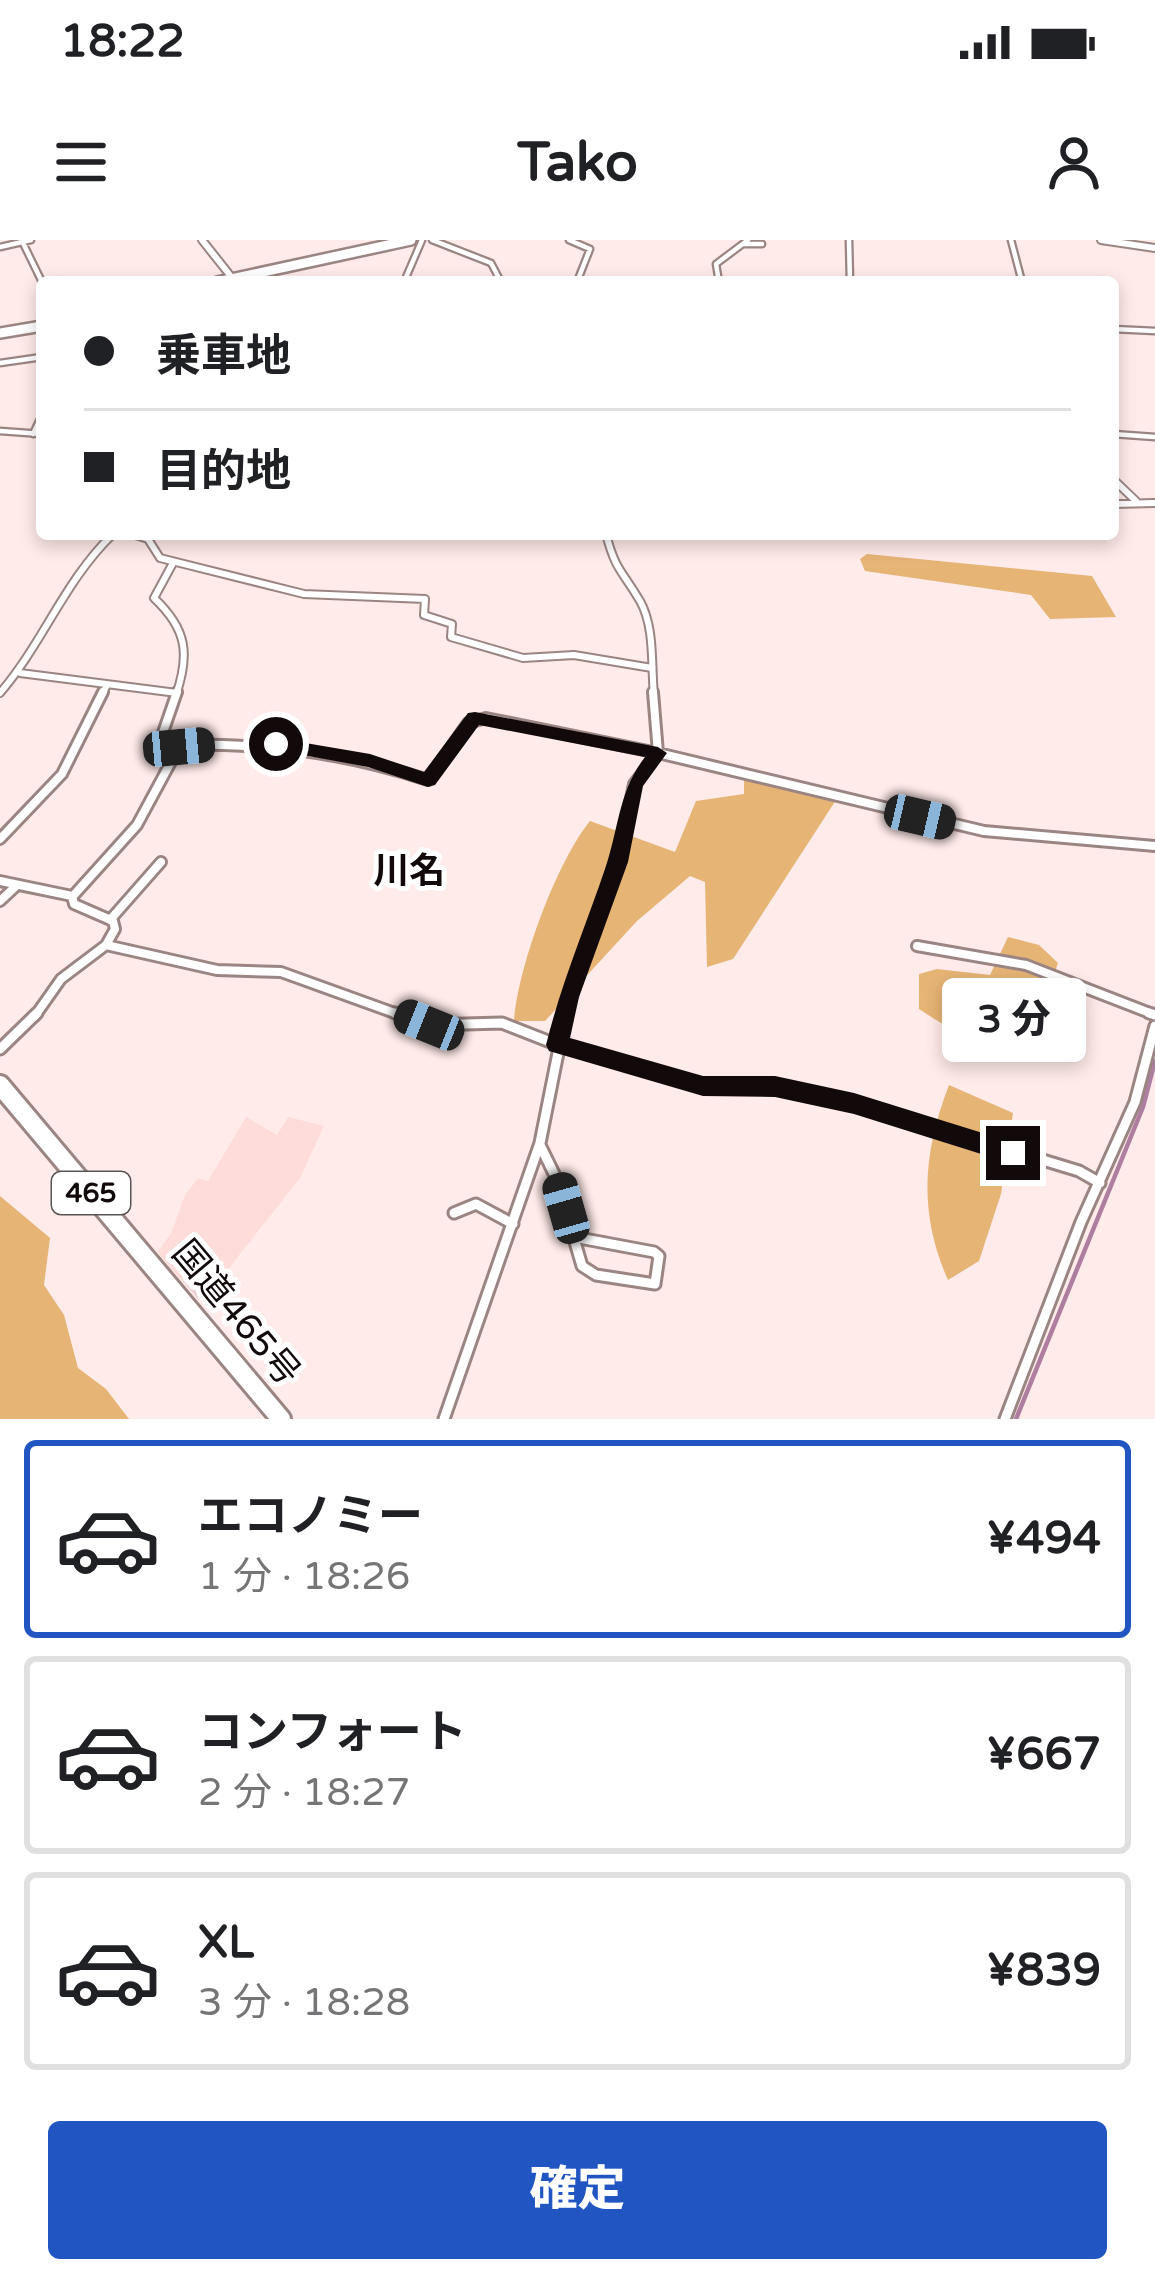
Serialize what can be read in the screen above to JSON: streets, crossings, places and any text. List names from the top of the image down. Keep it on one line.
{"streets":{"highway":["465","国道465号"]},"districts":["川名"],"page":{"status":"18:22","header":"Tako","banner":["乗車地","目的地"],"bubble":"3 分","list":[{"name":"エコノミー","note":"1 分 · 18:26","value":"¥494"},{"name":"コンフォート","note":"2 分 · 18:27","value":"¥667"},{"name":"XL","note":"3 分 · 18:28","value":"¥839"}],"buttons":"確定"}}
